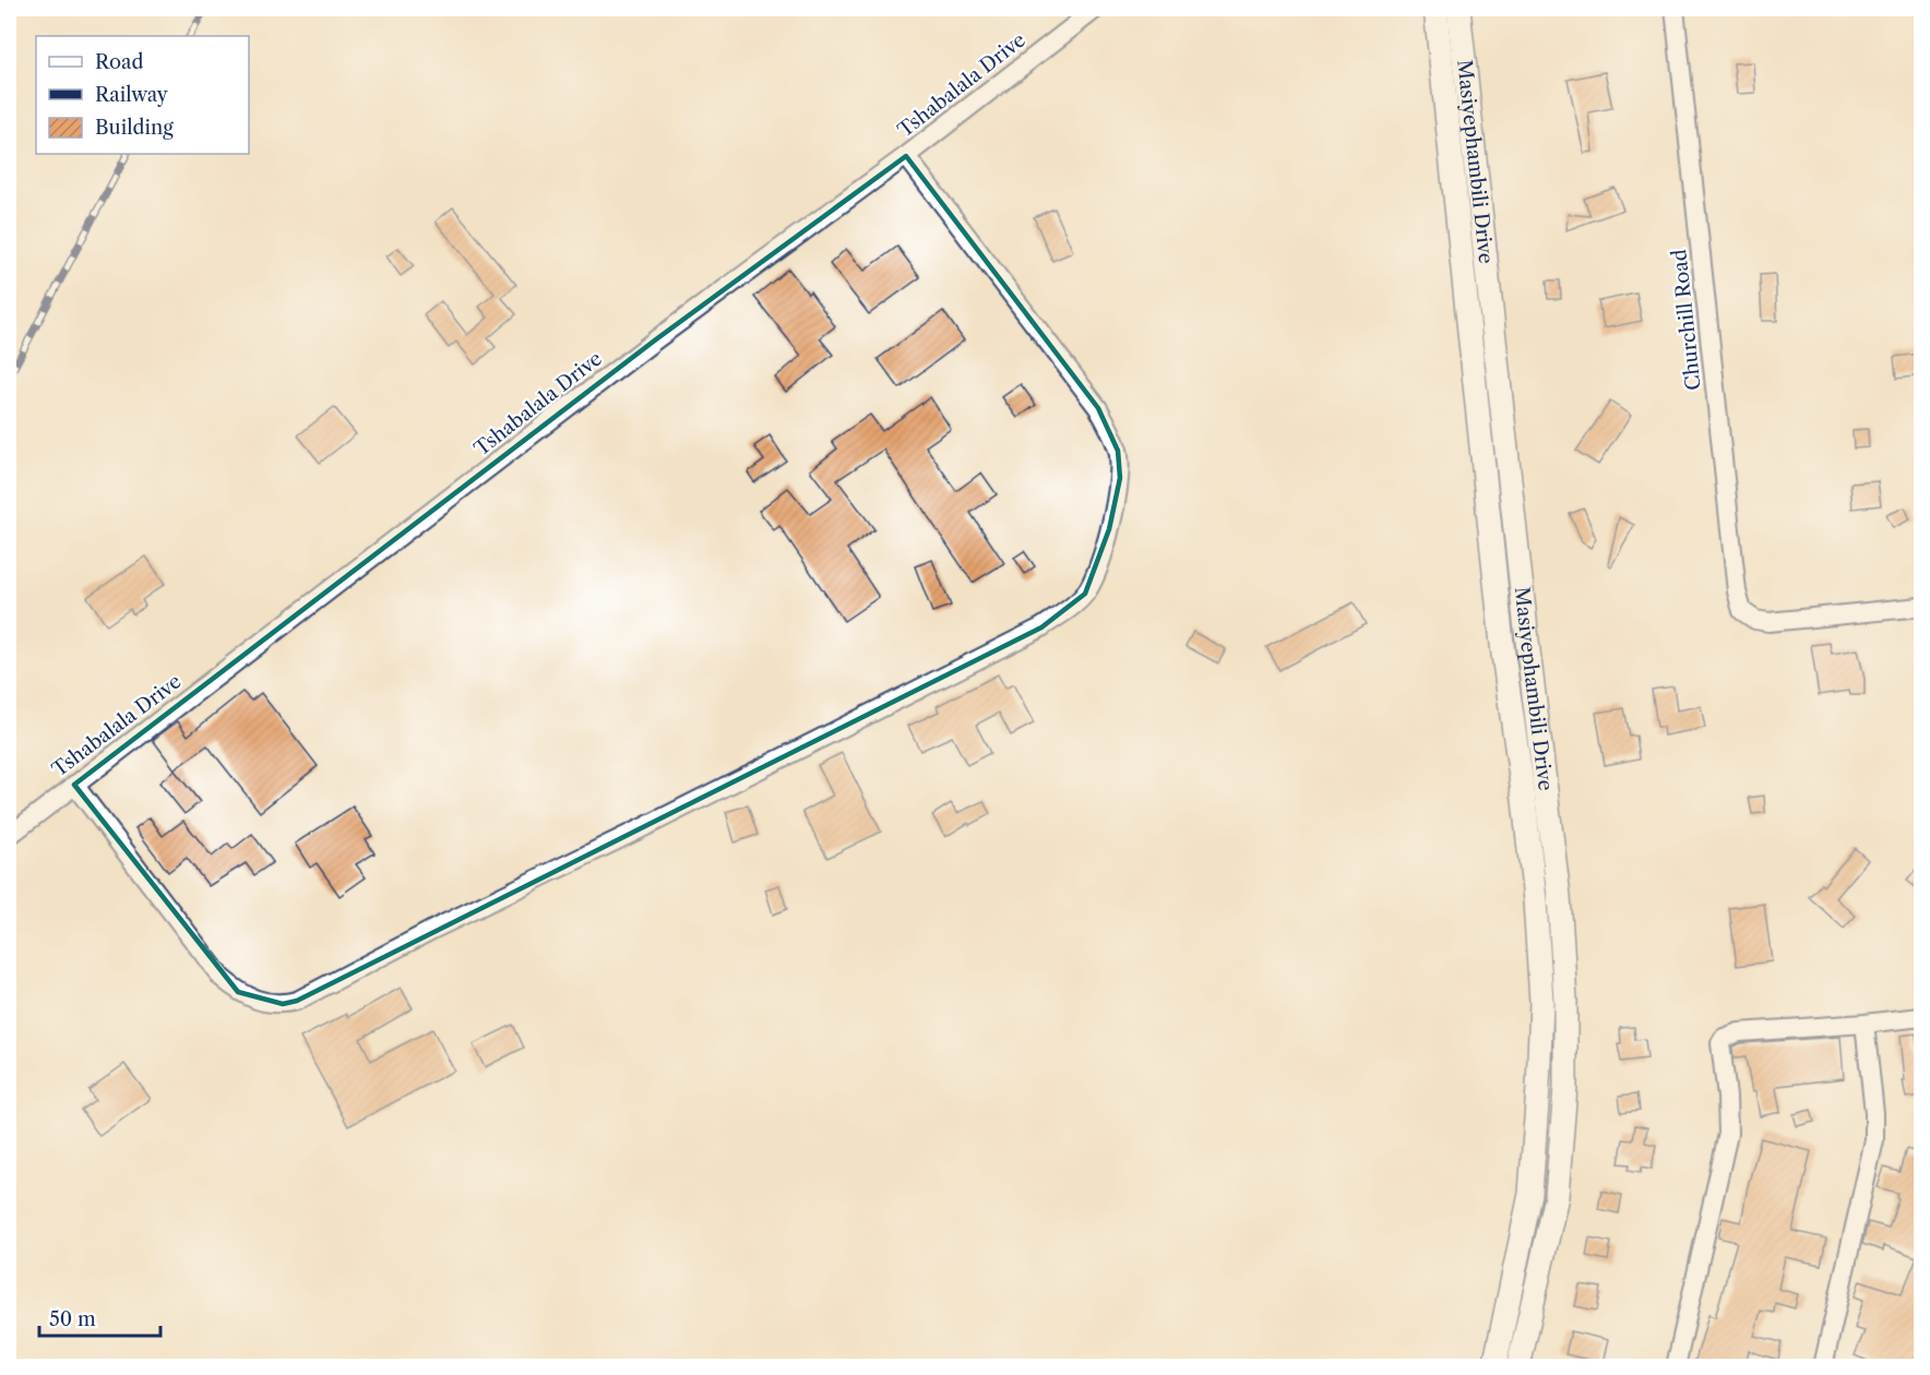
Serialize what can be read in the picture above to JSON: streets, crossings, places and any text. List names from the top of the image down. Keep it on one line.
{"streets":{"main road":["Masiyephambili Drive"],"street":["Tshabalala Drive","Churchill Road"]},"legend":["Road","Railway","Building"],"scale_bar":"50 m"}
